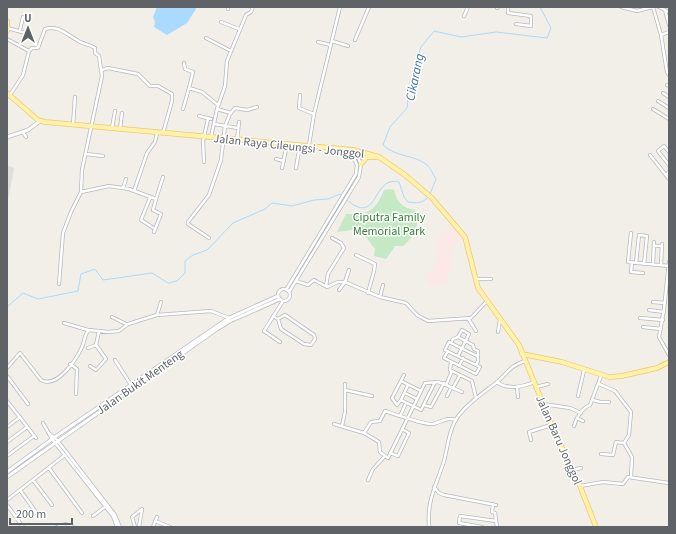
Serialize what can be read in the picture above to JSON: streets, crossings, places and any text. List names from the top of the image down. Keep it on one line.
{"streets":{"main road":["Jalan Raya Cileungsi - Jonggol","Jalan Baru Jonggol"],"street":["Jalan Bukit Menteng"]},"crossings":[["Jalan Raya Cileungsi - Jonggol","Jalan Baru Jonggol"]],"water":["Cikarang"],"parks":["Ciputra Family Memorial Park"],"scale_bar":"200 m","north":"top"}
